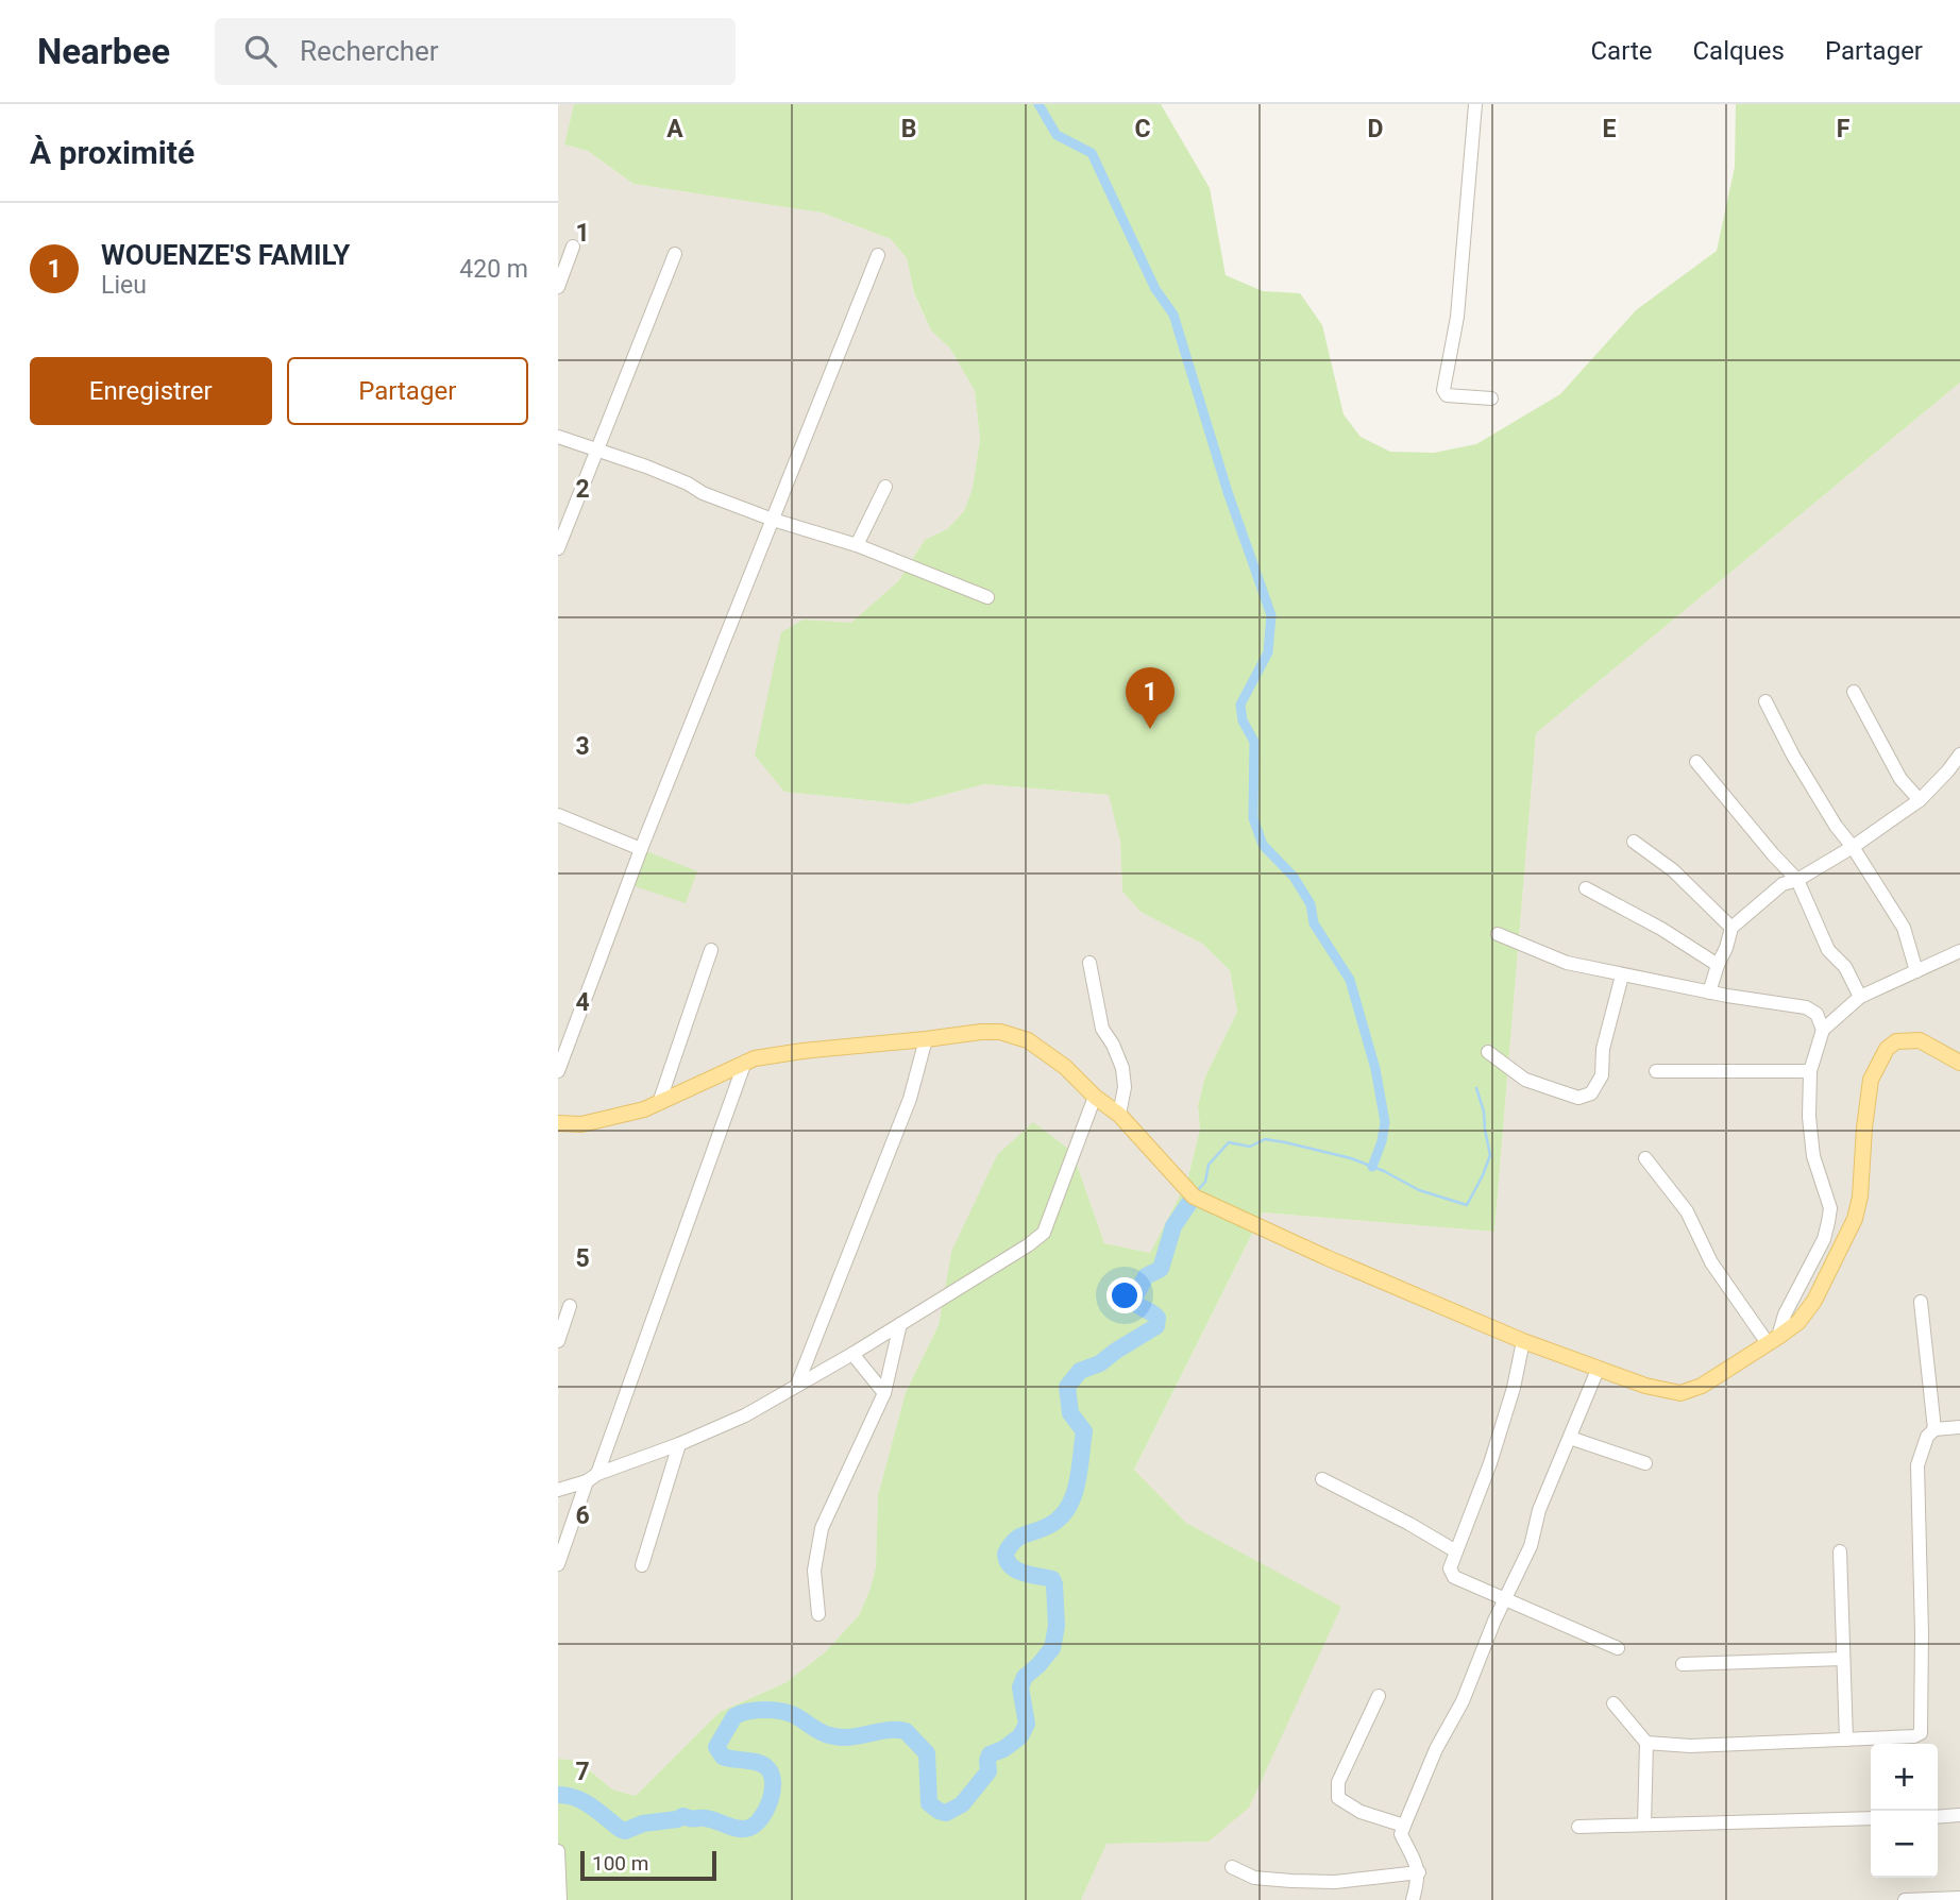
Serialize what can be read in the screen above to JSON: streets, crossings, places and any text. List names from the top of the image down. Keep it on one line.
{"scale_bar":"100 m","page":{"header":"Nearbee","search":"Rechercher","nav":["Carte","Calques","Partager"],"heading":"À proximité","list":[{"mark":"1","name":"WOUENZE'S FAMILY","note":"Lieu","value":"420 m"}],"buttons":["Enregistrer","Partager"],"pins":"1","map_buttons":["+","−"],"scale":"100 m"},"grid":{"columns":["A","B","C","D","E","F"],"rows":["1","2","3","4","5","6","7"]}}
